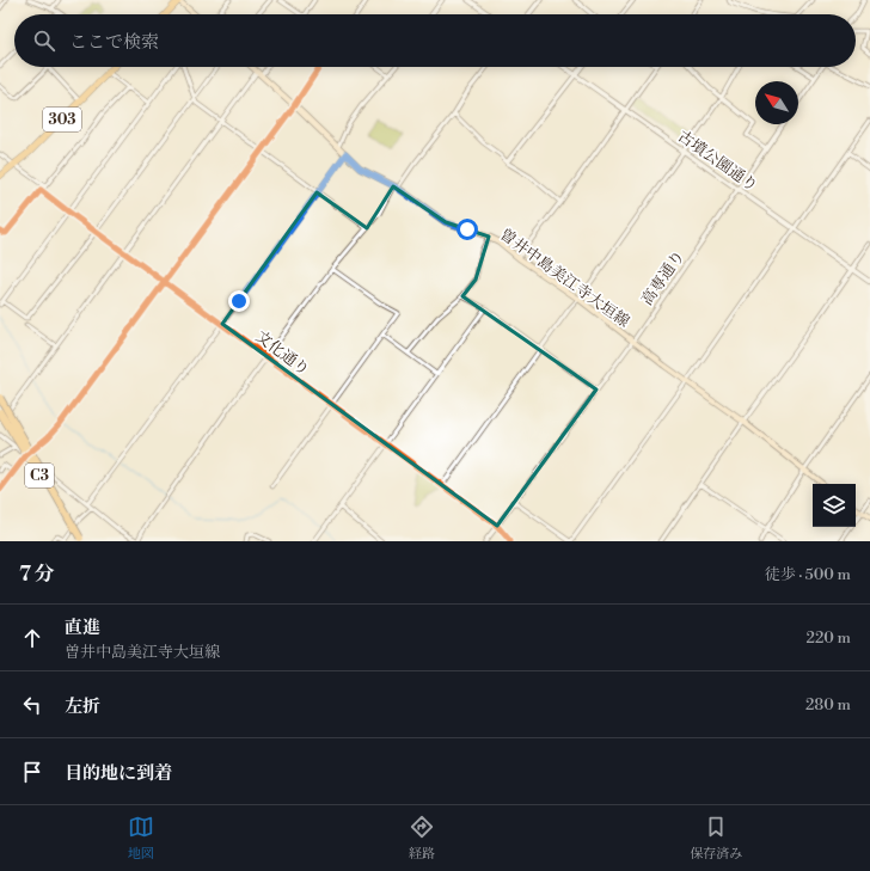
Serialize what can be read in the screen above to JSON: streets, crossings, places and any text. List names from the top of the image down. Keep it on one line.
{"streets":{"highway":["303","C3"],"main road":["曽井中島美江寺大垣線"],"street":["古墳公園通り","高専通り","文化通り"]},"crossings":[["古墳公園通り","高専通り"],["曽井中島美江寺大垣線","高専通り"],["高専通り","文化通り"]],"north":"top left","page":{"search":"ここで検索","heading":["7 分","徒歩 · 500 m"],"list":[["直進","曽井中島美江寺大垣線","220 m"],["左折","280 m"],"目的地に到着"],"nav":["地図","経路","保存済み"]}}
